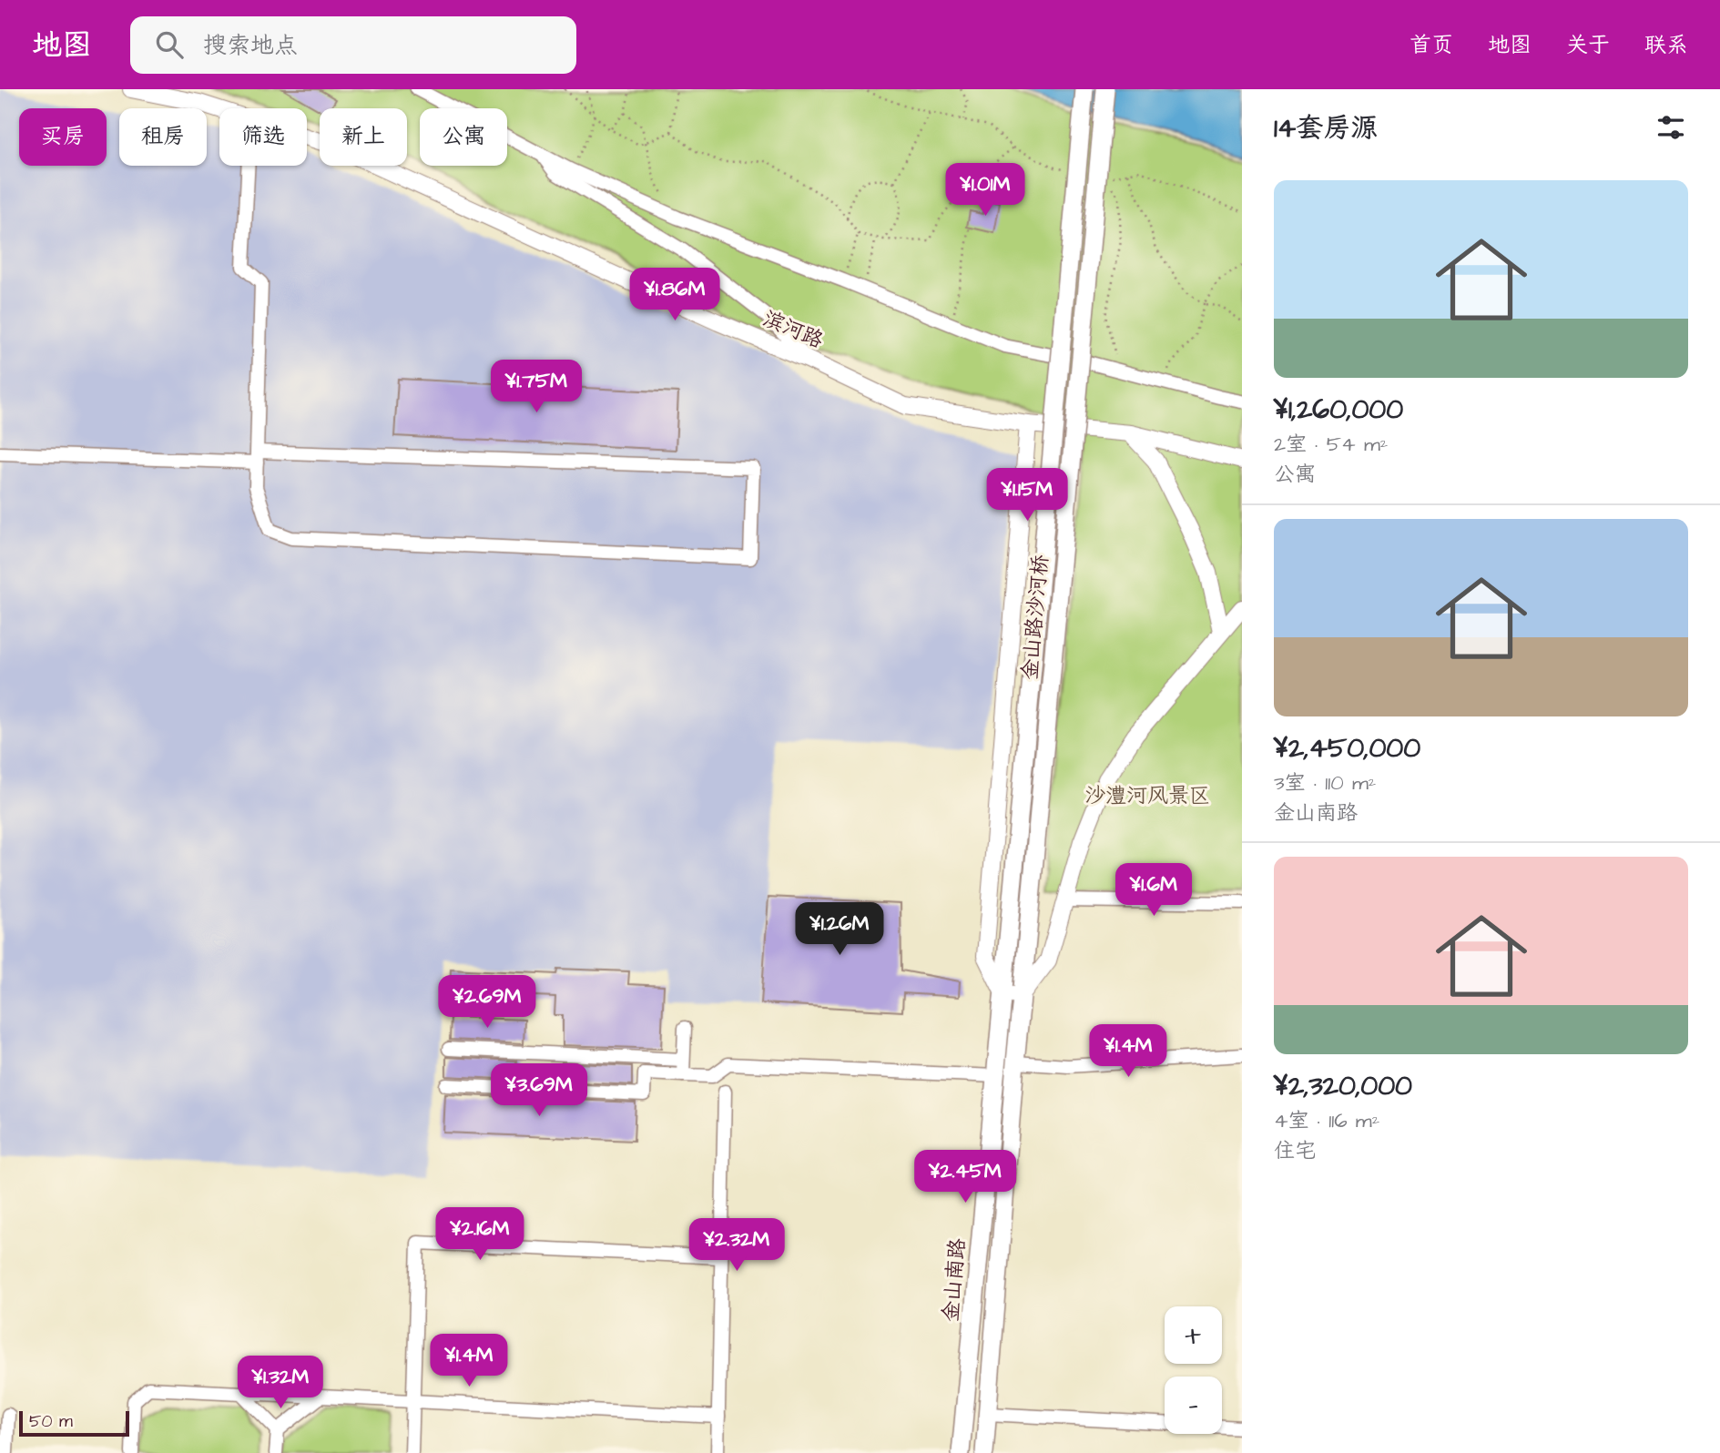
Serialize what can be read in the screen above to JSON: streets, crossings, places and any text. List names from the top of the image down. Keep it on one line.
{"streets":{"main road":["金山路沙河桥","金山南路"],"street":["滨河路"]},"crossings":[["金山路沙河桥","金山南路"]],"parks":["沙澧河风景区"],"scale_bar":"50 m","page":{"header":"地图","search":"搜索地点","nav":["首页","地图","关于","联系"],"heading":"14套房源","chip":["买房","租房","筛选","新上","公寓"],"price":["¥1.01M","¥1.86M","¥1.75M","¥1.15M","¥1.6M","¥1.26M","¥2.69M","¥1.4M","¥3.69M","¥2.45M","¥2.16M","¥2.32M","¥1.4M","¥1.32M"],"list":[{"name":"¥1,260,000","note":"2室 · 54 m² · 公寓"},{"name":"¥2,450,000","note":"3室 · 110 m² · 金山南路"},{"name":"¥2,320,000","note":"4室 · 116 m² · 住宅"}],"map_buttons":["+","−"],"scale":"50 m"}}
